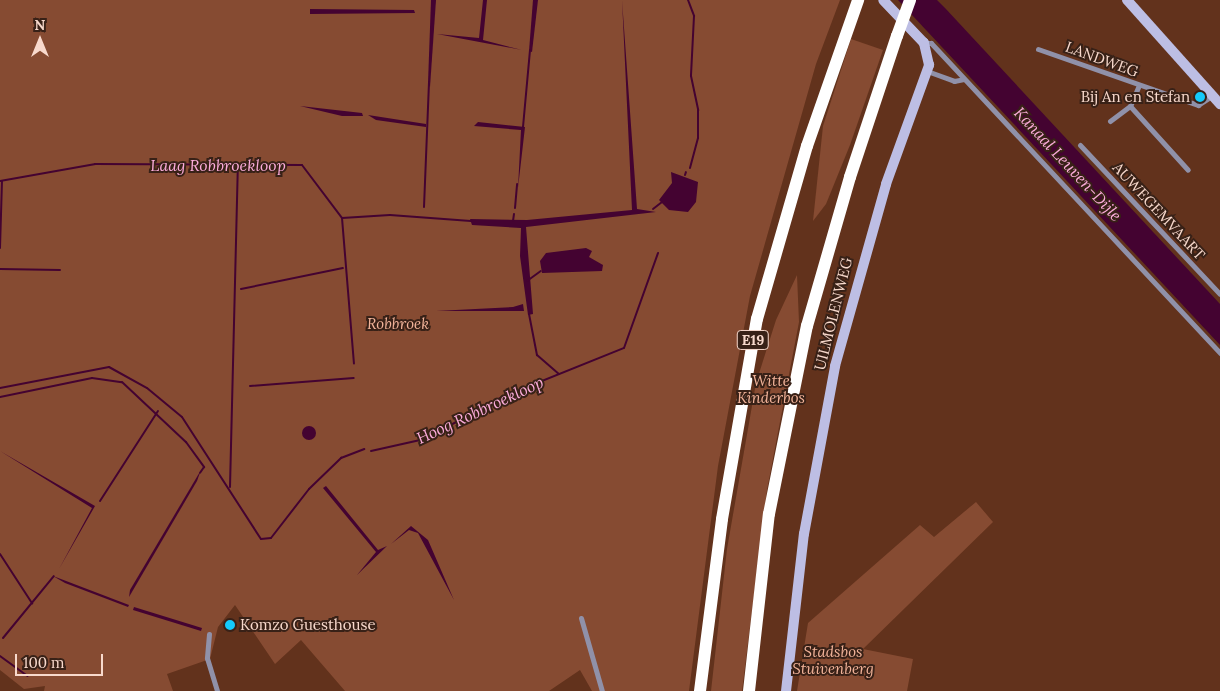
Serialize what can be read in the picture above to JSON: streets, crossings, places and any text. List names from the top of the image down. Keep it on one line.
{"streets":{"highway":["E19"],"main road":["UILMOLENWEG"],"street":["LANDWEG","AUWEGEMVAART"]},"water":["Kanaal Leuven-Dijle","Laag Robbroekloop","Hoog Robbroekloop"],"parks":["Robbroek","Witte Kinderbos","Stadsbos Stuivenberg"],"places":["Bij An en Stefan","Komzo Guesthouse"],"scale_bar":"100 m","north":"top"}
